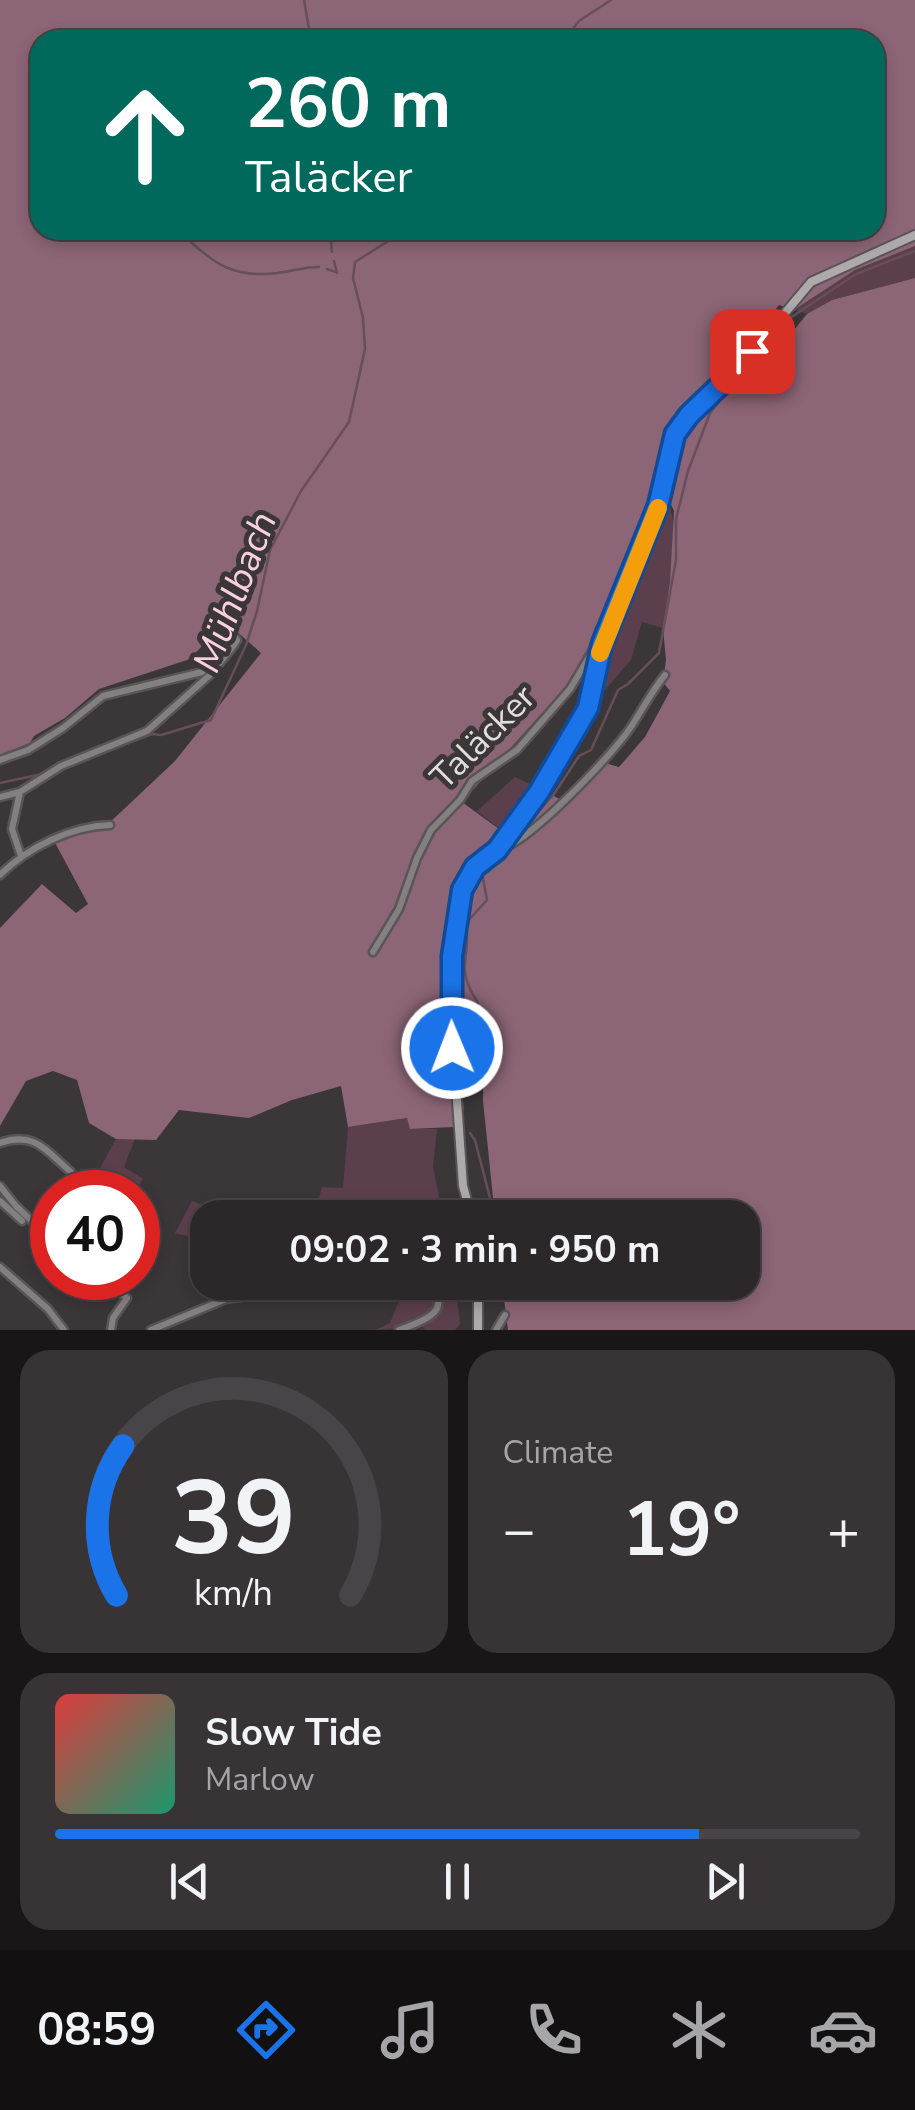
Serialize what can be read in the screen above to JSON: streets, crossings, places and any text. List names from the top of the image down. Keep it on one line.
{"streets":{"street":["Taläcker"]},"water":["Mühlbach"],"page":{"turn":["260 m","Taläcker"],"limit":"40","trip":"09:02 · 3 min · 950 m","tile":"Climate","heat":["−","19°","+"],"song":["Slow Tide","Marlow"],"tabs":"08:59","gauge":["39","km/h"]}}
